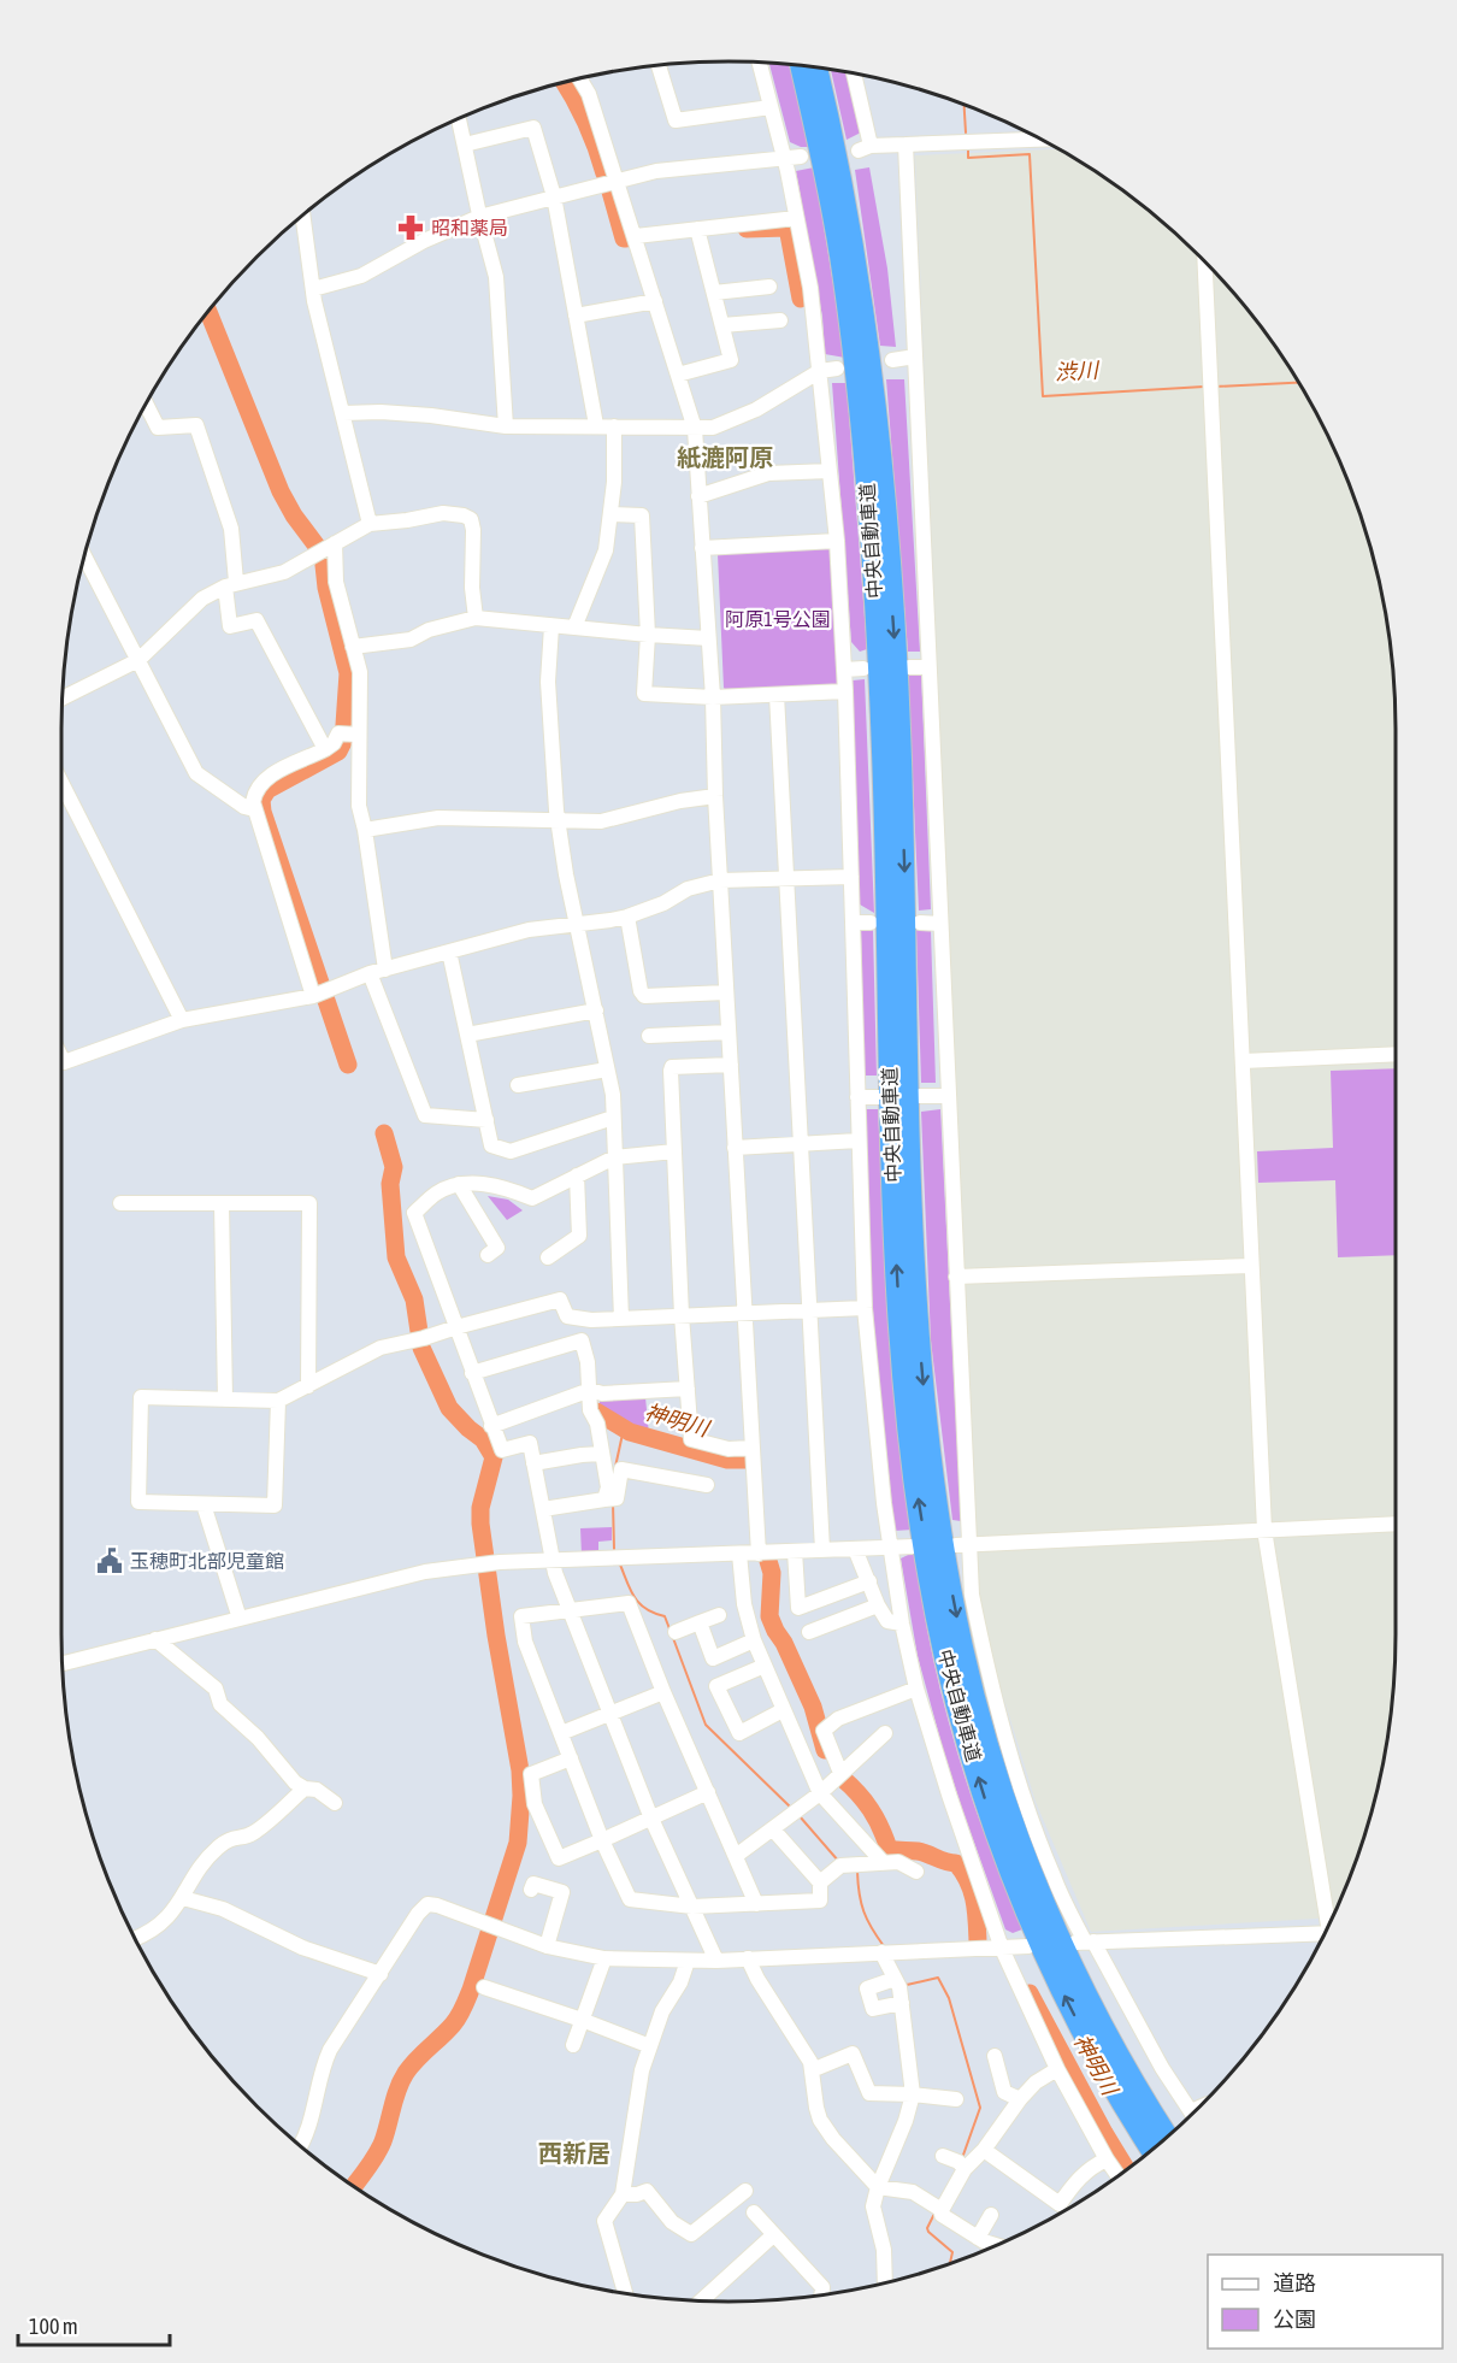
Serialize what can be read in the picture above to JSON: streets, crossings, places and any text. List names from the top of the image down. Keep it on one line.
{"streets":{"highway":["中央自動車道"]},"districts":["紙漉阿原","西新居"],"water":["渋川","神明川"],"parks":["阿原1号公園"],"places":{"pharmacy":["昭和薬局"],"public building":["玉穂町北部児童館"]},"legend":["道路","公園"],"scale_bar":"100 m"}
